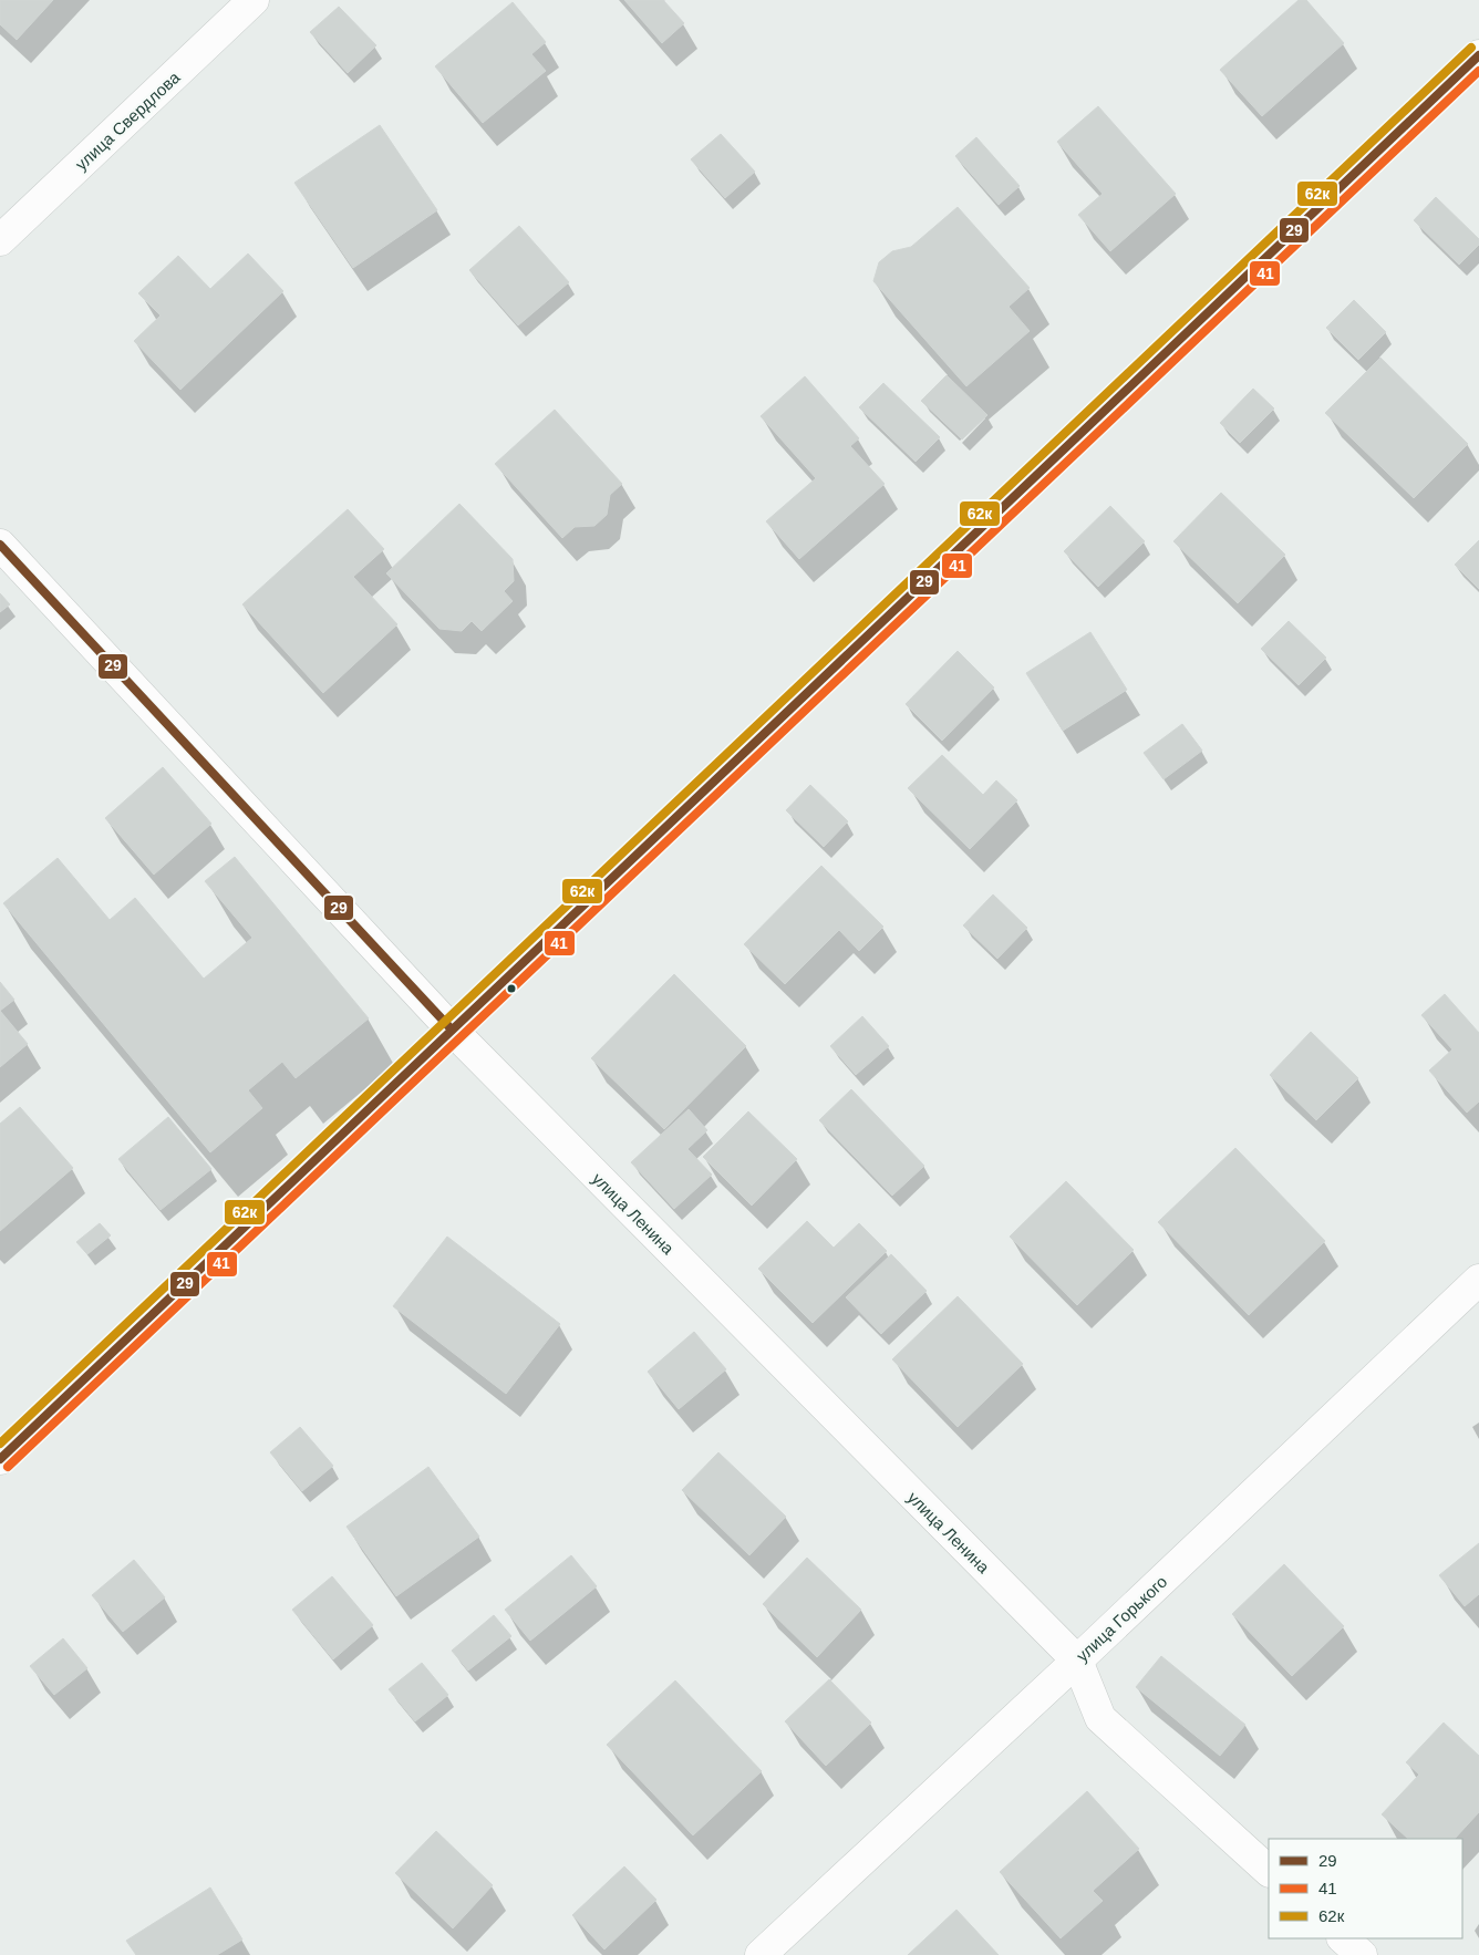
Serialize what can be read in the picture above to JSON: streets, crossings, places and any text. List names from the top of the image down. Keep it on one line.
{"streets":{"street":["улица Свердлова","улица Ленина","улица Горького"]},"crossings":[["улица Ленина","улица Горького"]],"lines":["transit line 62к","transit line 29","transit line 41"],"legend":["29","41","62к"]}
